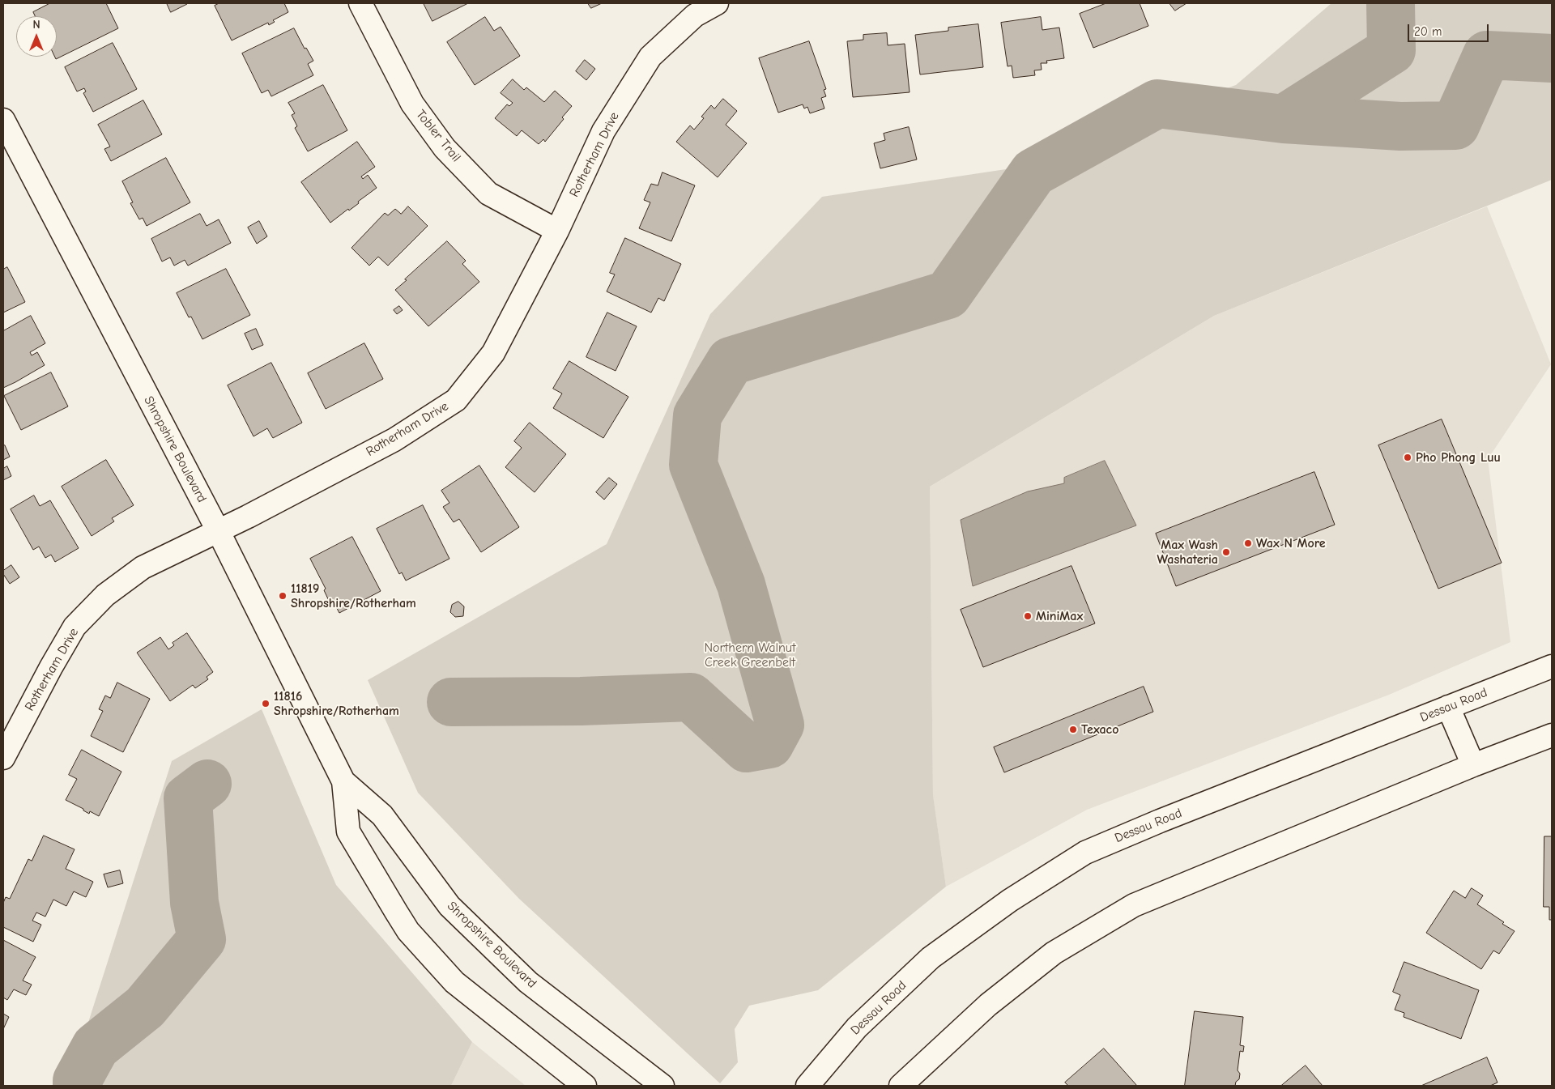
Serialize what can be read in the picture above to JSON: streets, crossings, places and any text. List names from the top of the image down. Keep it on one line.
{"streets":{"street":["Tobler Trail","Rotherham Drive","Shropshire Boulevard","Dessau Road"]},"crossings":[["Tobler Trail","Rotherham Drive"],["Rotherham Drive","Shropshire Boulevard"]],"parks":["Northern Walnut Creek Greenbelt"],"places":["Pho Phong Luu","Wax N More","Max Wash Washateria","11819 Shropshire/Rotherham","MiniMax","11816 Shropshire/Rotherham","Texaco"],"scale_bar":"20 m","north":"top"}
